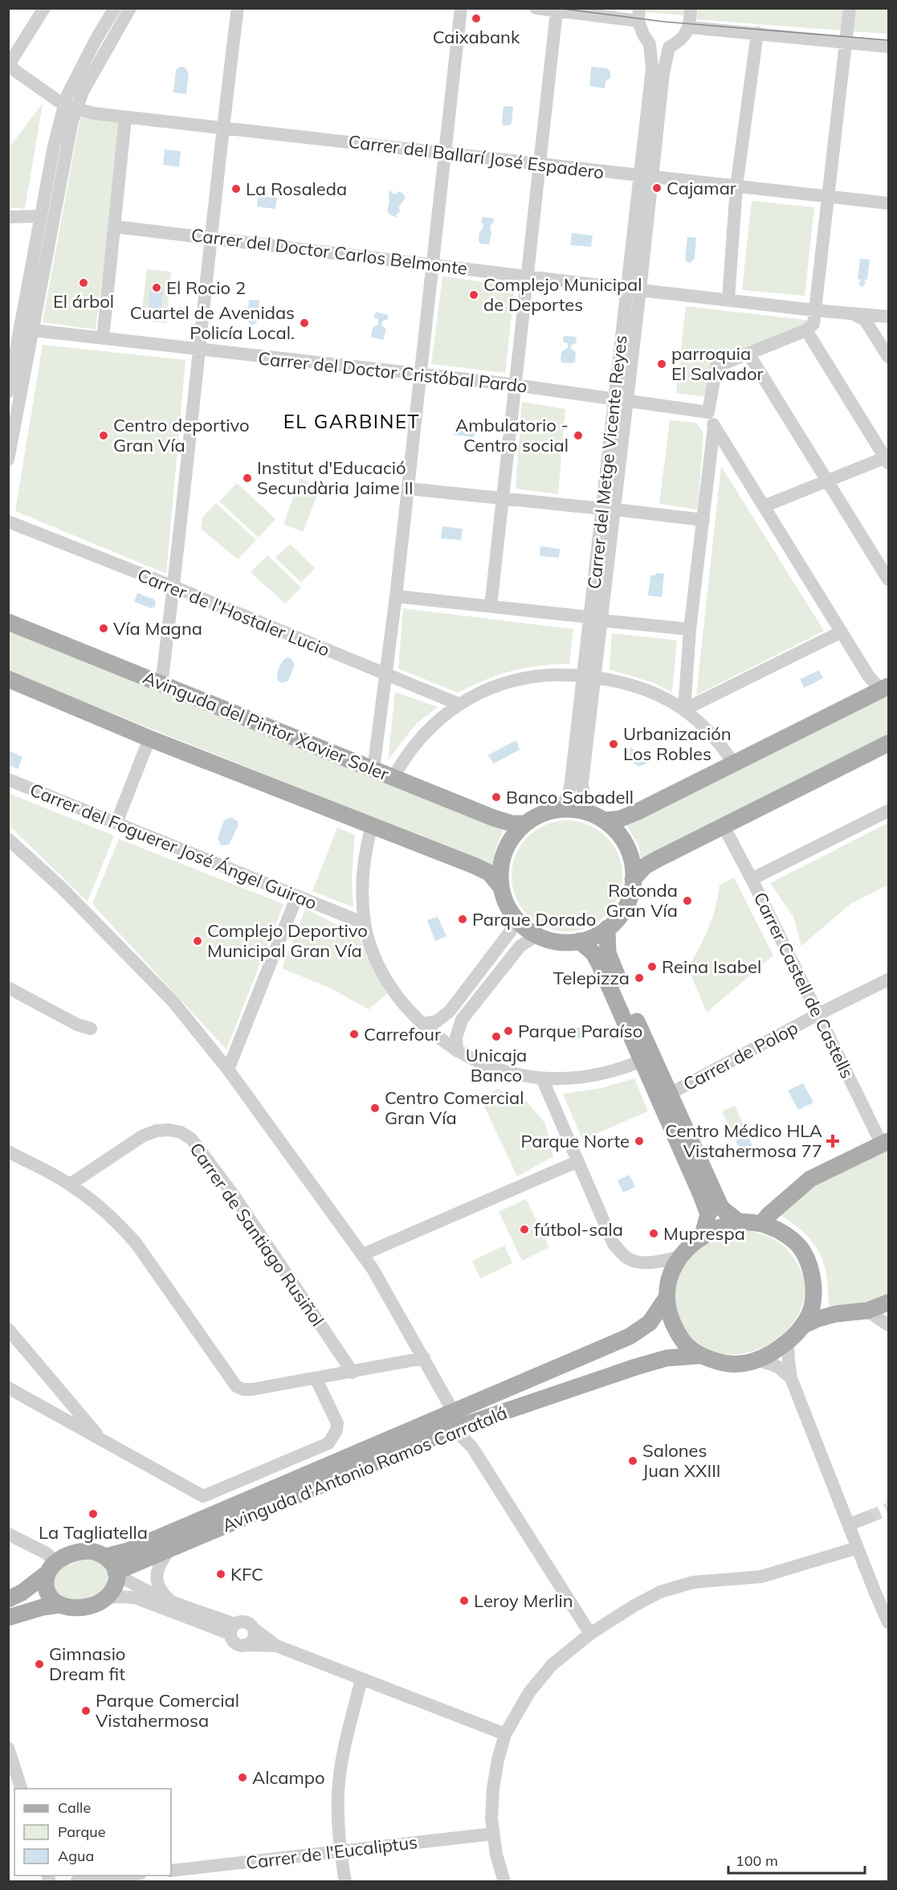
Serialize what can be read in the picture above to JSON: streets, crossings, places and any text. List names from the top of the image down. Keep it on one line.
{"streets":{"main road":["Avinguda del Pintor Xavier Soler","Avinguda d'Antonio Ramos Carratalá"],"street":["Carrer del Ballarí José Espadero","Carrer del Doctor Carlos Belmonte","Carrer del Doctor Cristóbal Pardo","Carrer del Metge Vicente Reyes","Carrer de l'Hostaler Lucio","Carrer del Foguerer José Ángel Guirao","Carrer Castell de Castells","Carrer de Polop","Carrer de Santiago Rusiñol","Carrer de l'Eucaliptus"]},"crossings":[["Carrer del Ballarí José Espadero","Carrer del Metge Vicente Reyes"],["Carrer del Doctor Carlos Belmonte","Carrer del Metge Vicente Reyes"],["Carrer del Doctor Cristóbal Pardo","Carrer del Metge Vicente Reyes"],["Carrer del Metge Vicente Reyes","Avinguda del Pintor Xavier Soler"],["Carrer Castell de Castells","Carrer de Polop"]],"districts":["EL GARBINET"],"places":{"other":["Caixabank","Cajamar","La Rosaleda","El árbol","El Rocio 2","Complejo Municipal de Deportes","Cuartel de Avenidas Policía Local.","parroquia El Salvador","Centro deportivo Gran Vía","Ambulatorio - Centro social","Institut d'Educació Secundària Jaime II","Vía Magna","Urbanización Los Robles","Banco Sabadell","Rotonda Gran Vía","Parque Dorado","Complejo Deportivo Municipal Gran Vía","Reina Isabel","Telepizza","Parque Paraíso","Carrefour","Unicaja Banco","Centro Comercial Gran Vía","Parque Norte","fútbol-sala","Muprespa","Salones Juan XXIII","La Tagliatella","KFC","Leroy Merlin","Gimnasio Dream fit","Parque Comercial Vistahermosa","Alcampo"],"health":["Centro Médico HLA Vistahermosa 77"]},"legend":["Calle","Parque","Agua"],"scale_bar":"100 m"}
